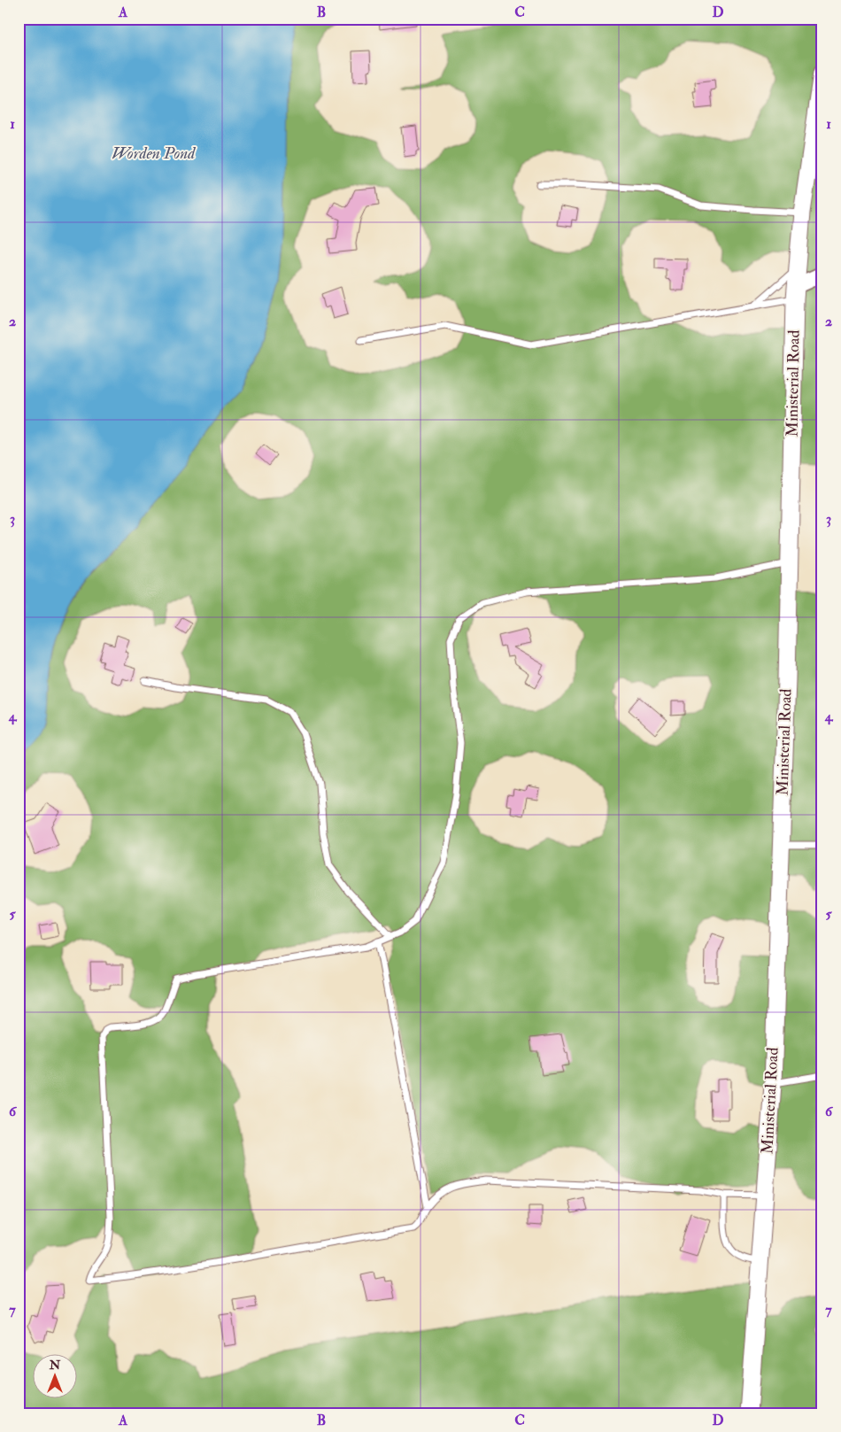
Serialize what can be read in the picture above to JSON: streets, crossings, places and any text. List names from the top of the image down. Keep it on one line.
{"streets":{"main road":["Ministerial Road"]},"water":["Worden Pond"],"north":"top","grid":{"columns":["A","B","C","D"],"rows":["1","2","3","4","5","6","7"]}}
